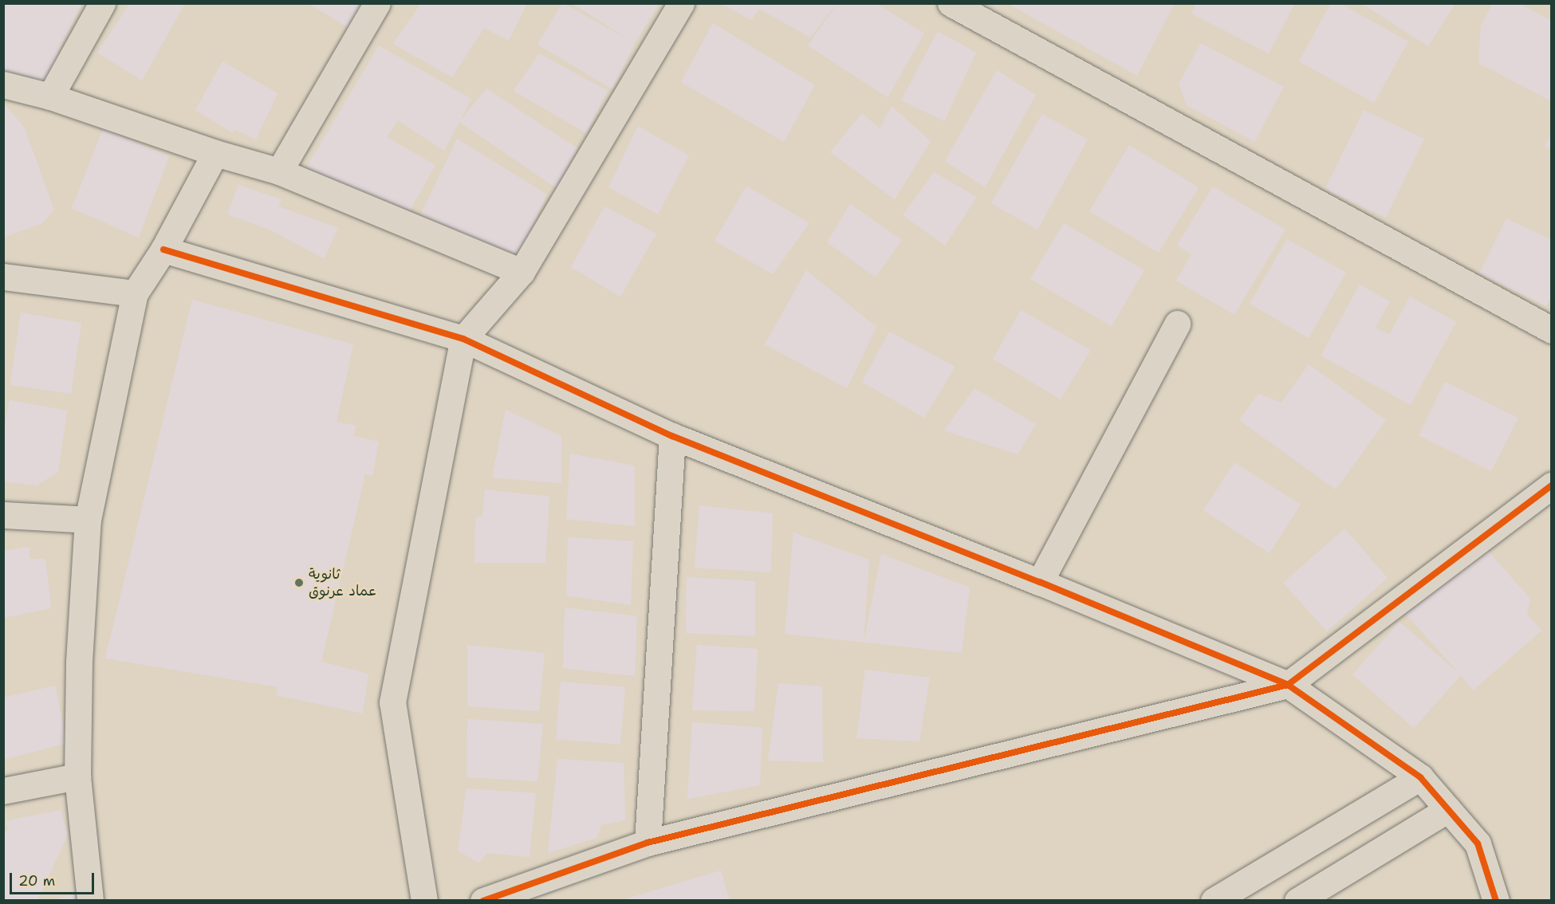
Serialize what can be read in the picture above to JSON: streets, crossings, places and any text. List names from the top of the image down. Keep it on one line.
{"places":["ثانوية عماد عرنوق"],"scale_bar":"20 m"}
